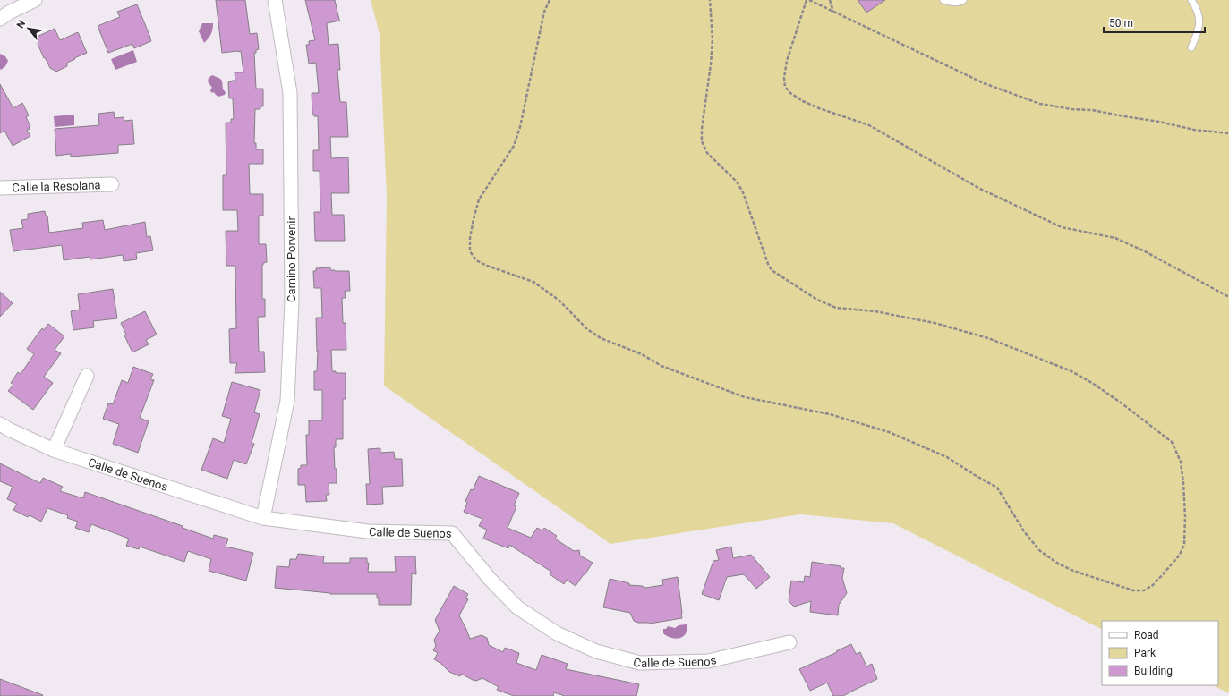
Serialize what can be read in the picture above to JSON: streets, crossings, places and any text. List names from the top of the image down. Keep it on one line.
{"streets":{"street":["Calle la Resolana","Camino Porvenir","Calle de Suenos"]},"crossings":[["Camino Porvenir","Calle de Suenos"]],"legend":["Road","Park","Building"],"scale_bar":"50 m","north":"top left"}
